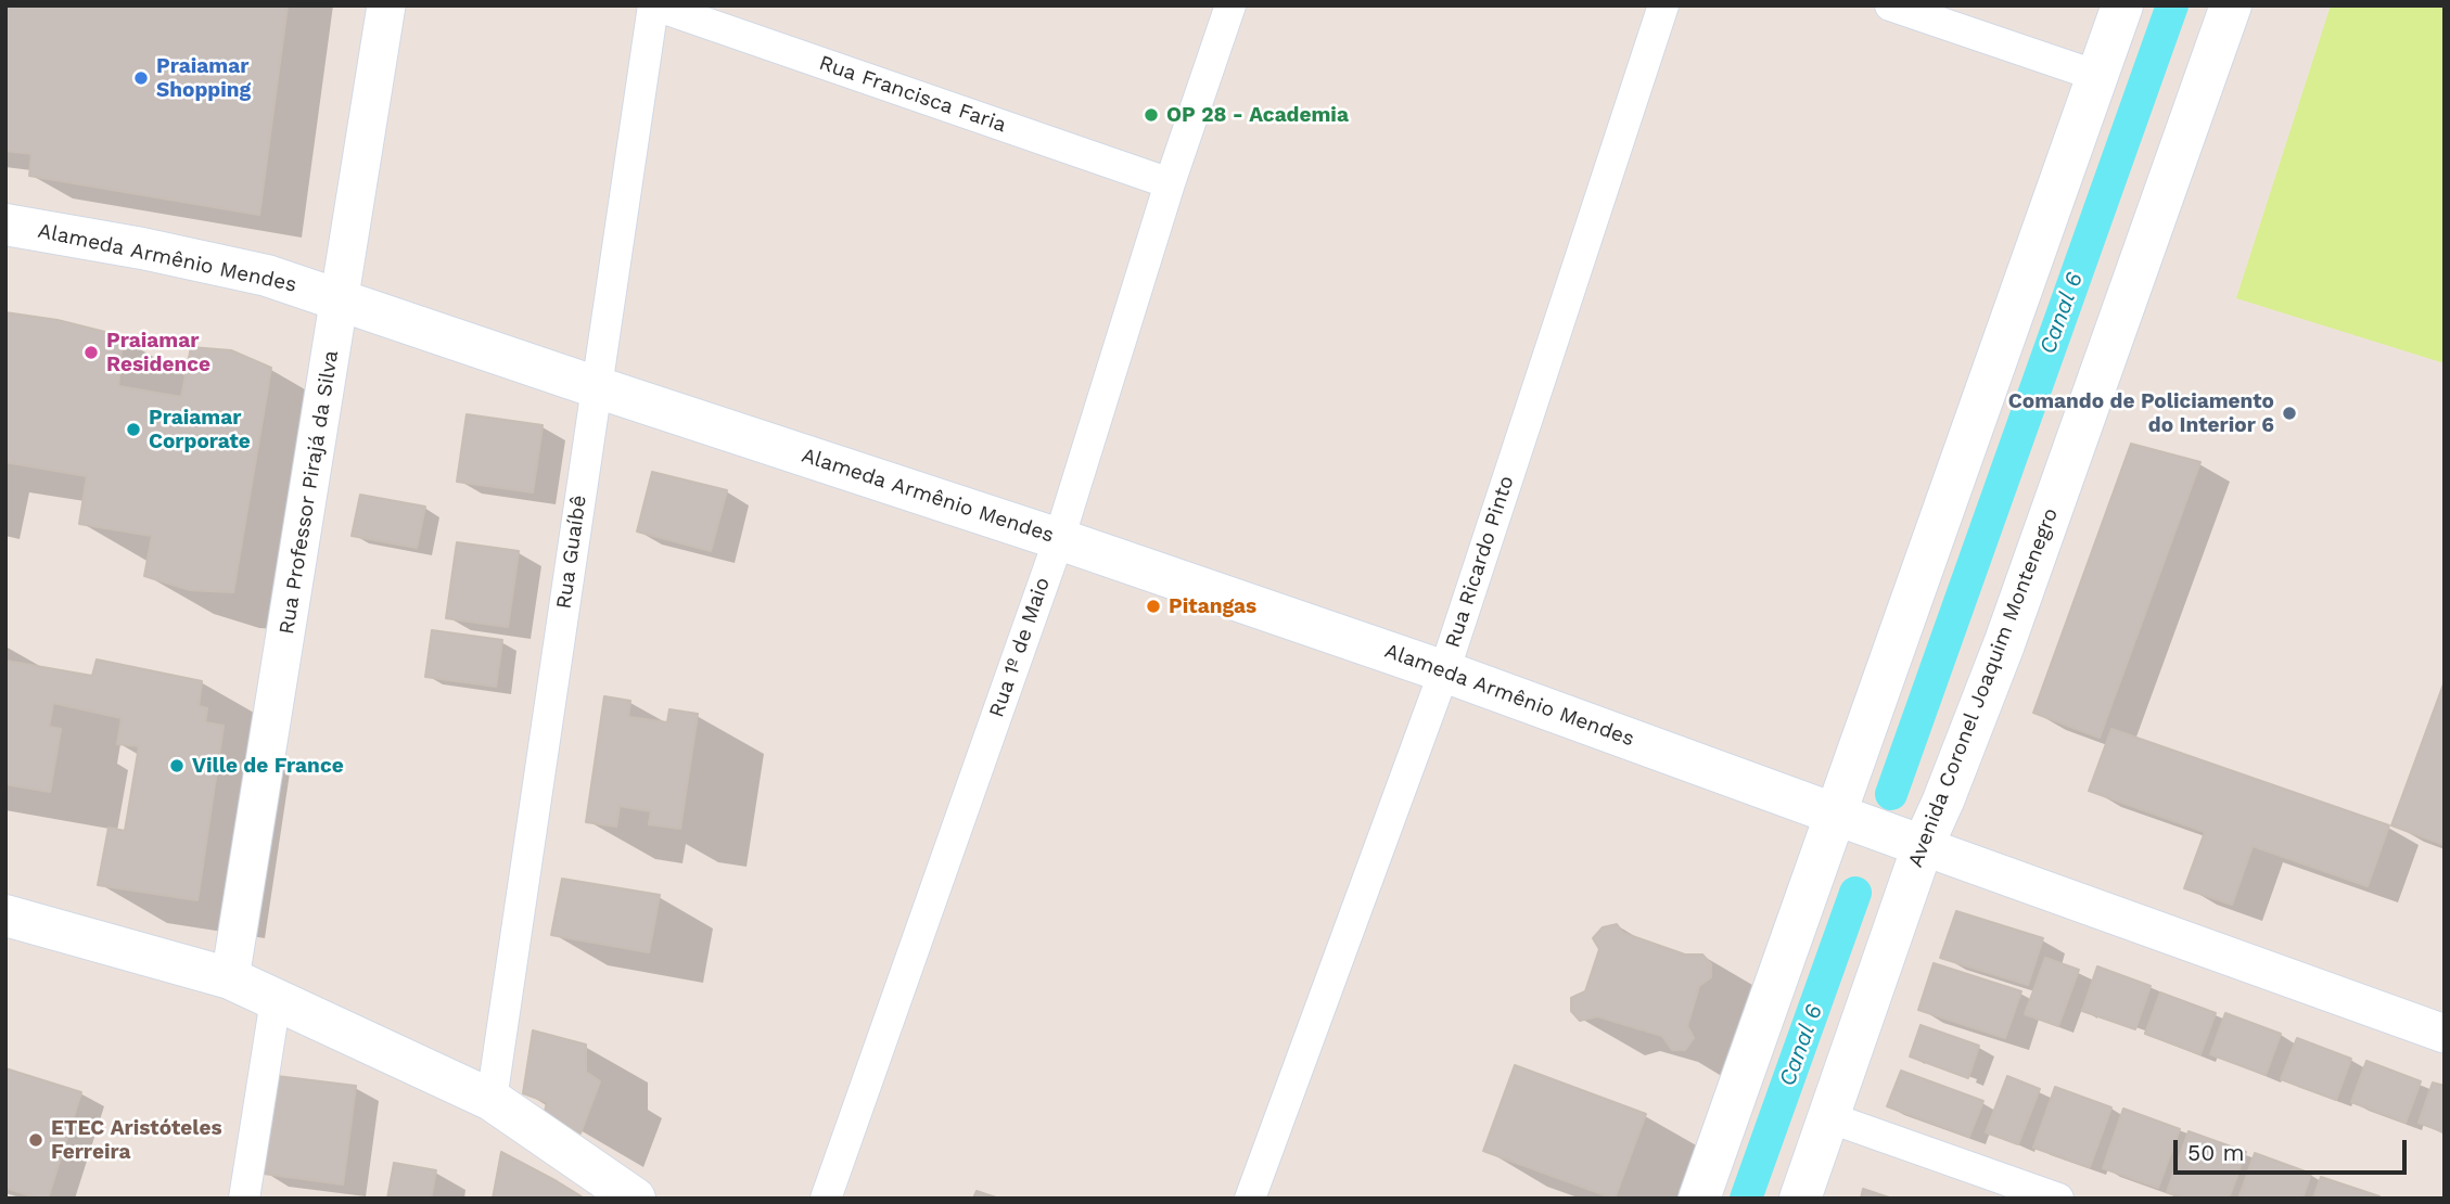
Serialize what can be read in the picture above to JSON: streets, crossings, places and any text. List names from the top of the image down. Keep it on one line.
{"streets":{"main road":["Alameda Armênio Mendes","Avenida Coronel Joaquim Montenegro"],"street":["Rua Francisca Faria","Rua Professor Pirajá da Silva","Rua Guaíbê","Rua Ricardo Pinto","Rua 1º de Maio"]},"crossings":[["Rua Francisca Faria","Rua Guaíbê"],["Rua Francisca Faria","Rua 1º de Maio"],["Alameda Armênio Mendes","Rua Professor Pirajá da Silva"],["Alameda Armênio Mendes","Rua Guaíbê"],["Alameda Armênio Mendes","Rua Ricardo Pinto"],["Alameda Armênio Mendes","Rua 1º de Maio"],["Alameda Armênio Mendes","Avenida Coronel Joaquim Montenegro"]],"water":["Canal 6"],"places":["Praiamar Shopping","OP 28 - Academia","Praiamar Residence","Comando de Policiamento do Interior 6","Praiamar Corporate","Pitangas","Ville de France","ETEC Aristóteles Ferreira"],"scale_bar":"50 m"}
